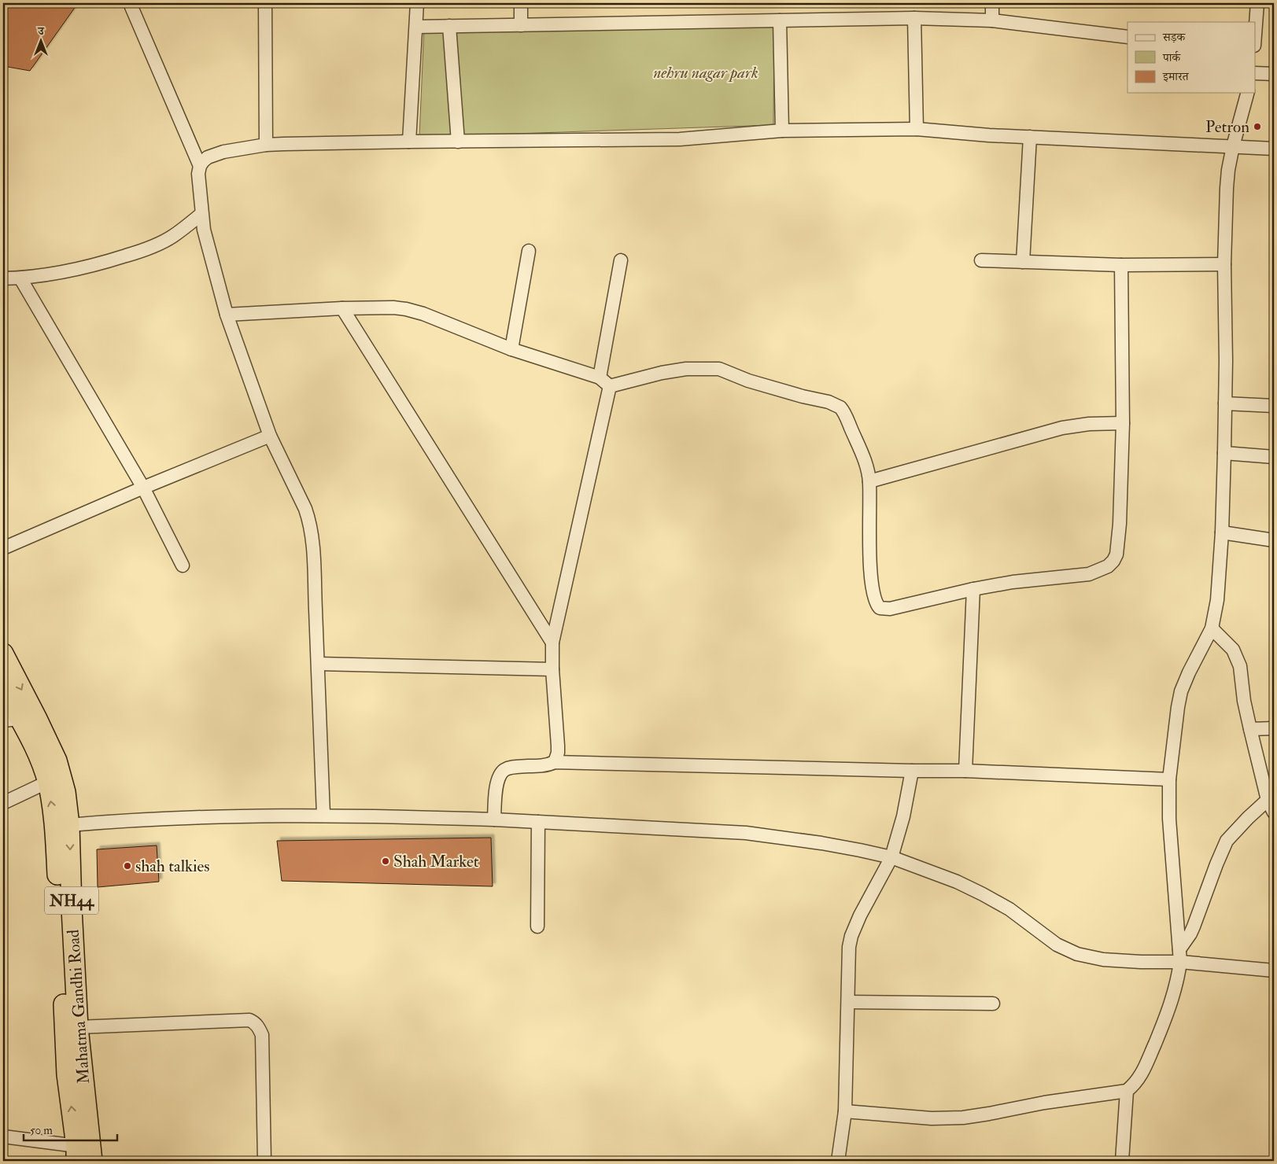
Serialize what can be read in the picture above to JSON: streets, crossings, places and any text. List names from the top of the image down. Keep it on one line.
{"streets":{"highway":["NH44","Mahatma Gandhi Road"]},"parks":["nehru nagar park"],"places":["Petron","Shah Market","shah talkies"],"legend":["सड़क","पार्क","इमारत"],"scale_bar":"50 m","north":"top"}
